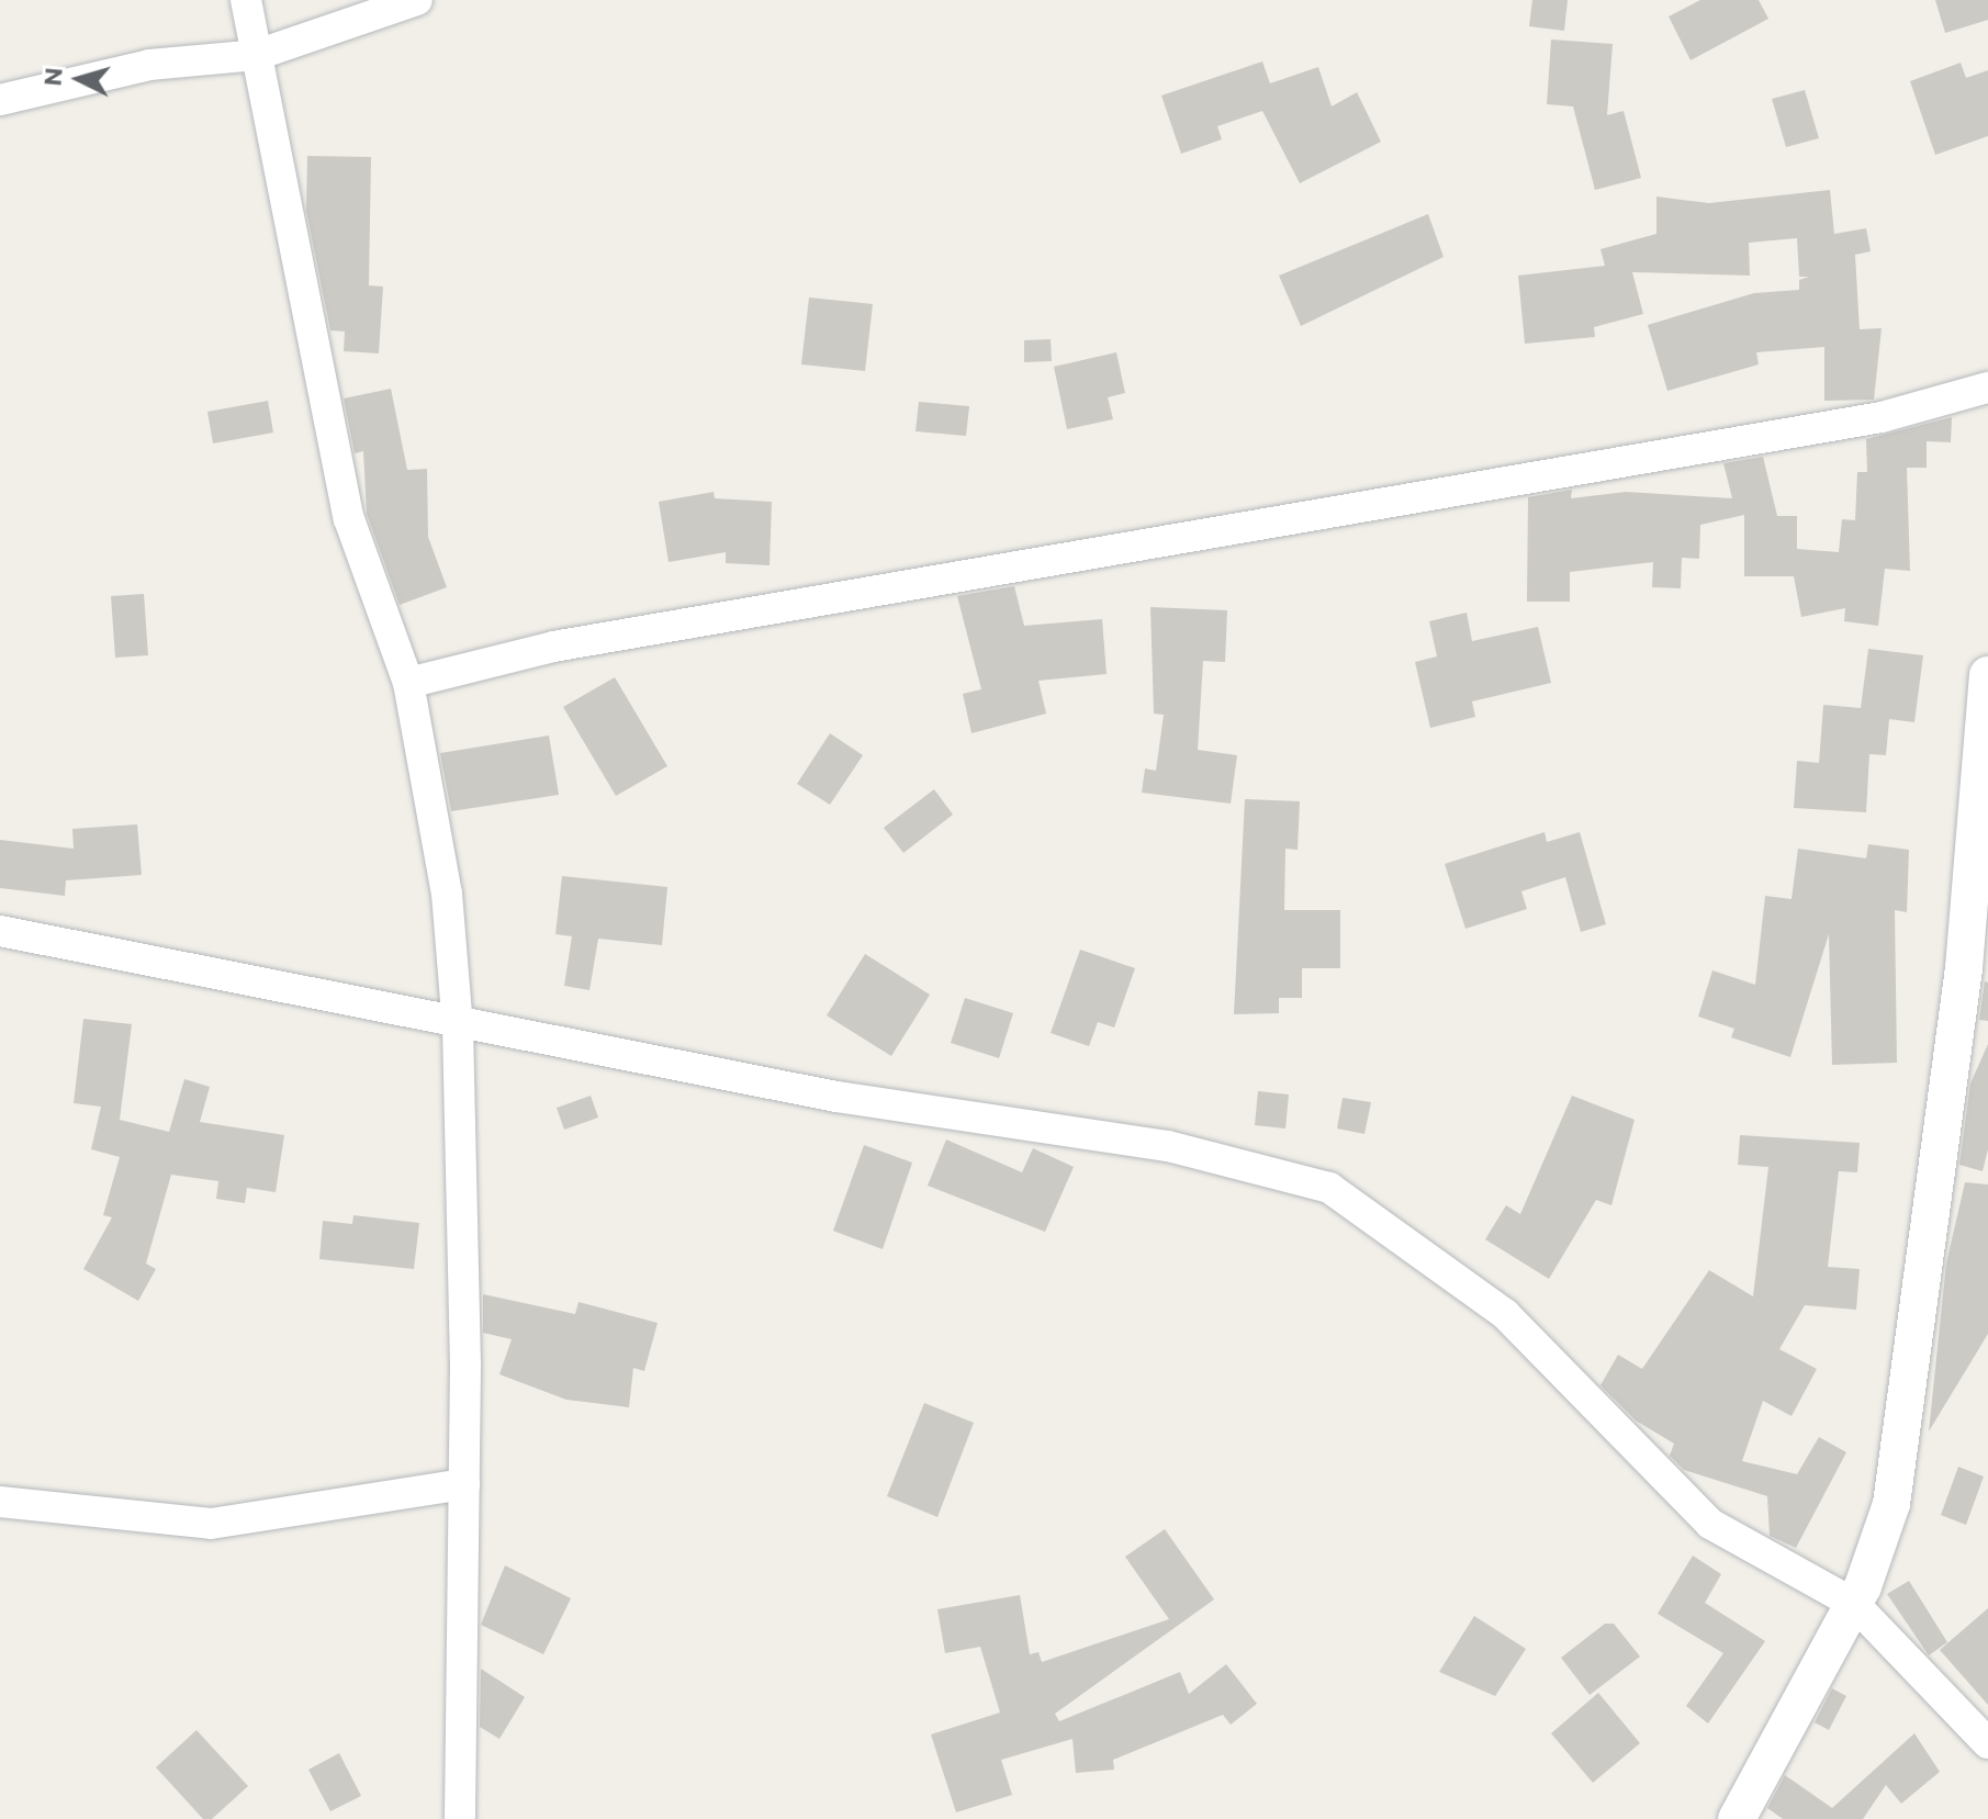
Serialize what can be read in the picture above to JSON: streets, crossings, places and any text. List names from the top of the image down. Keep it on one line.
{"north":"left"}
